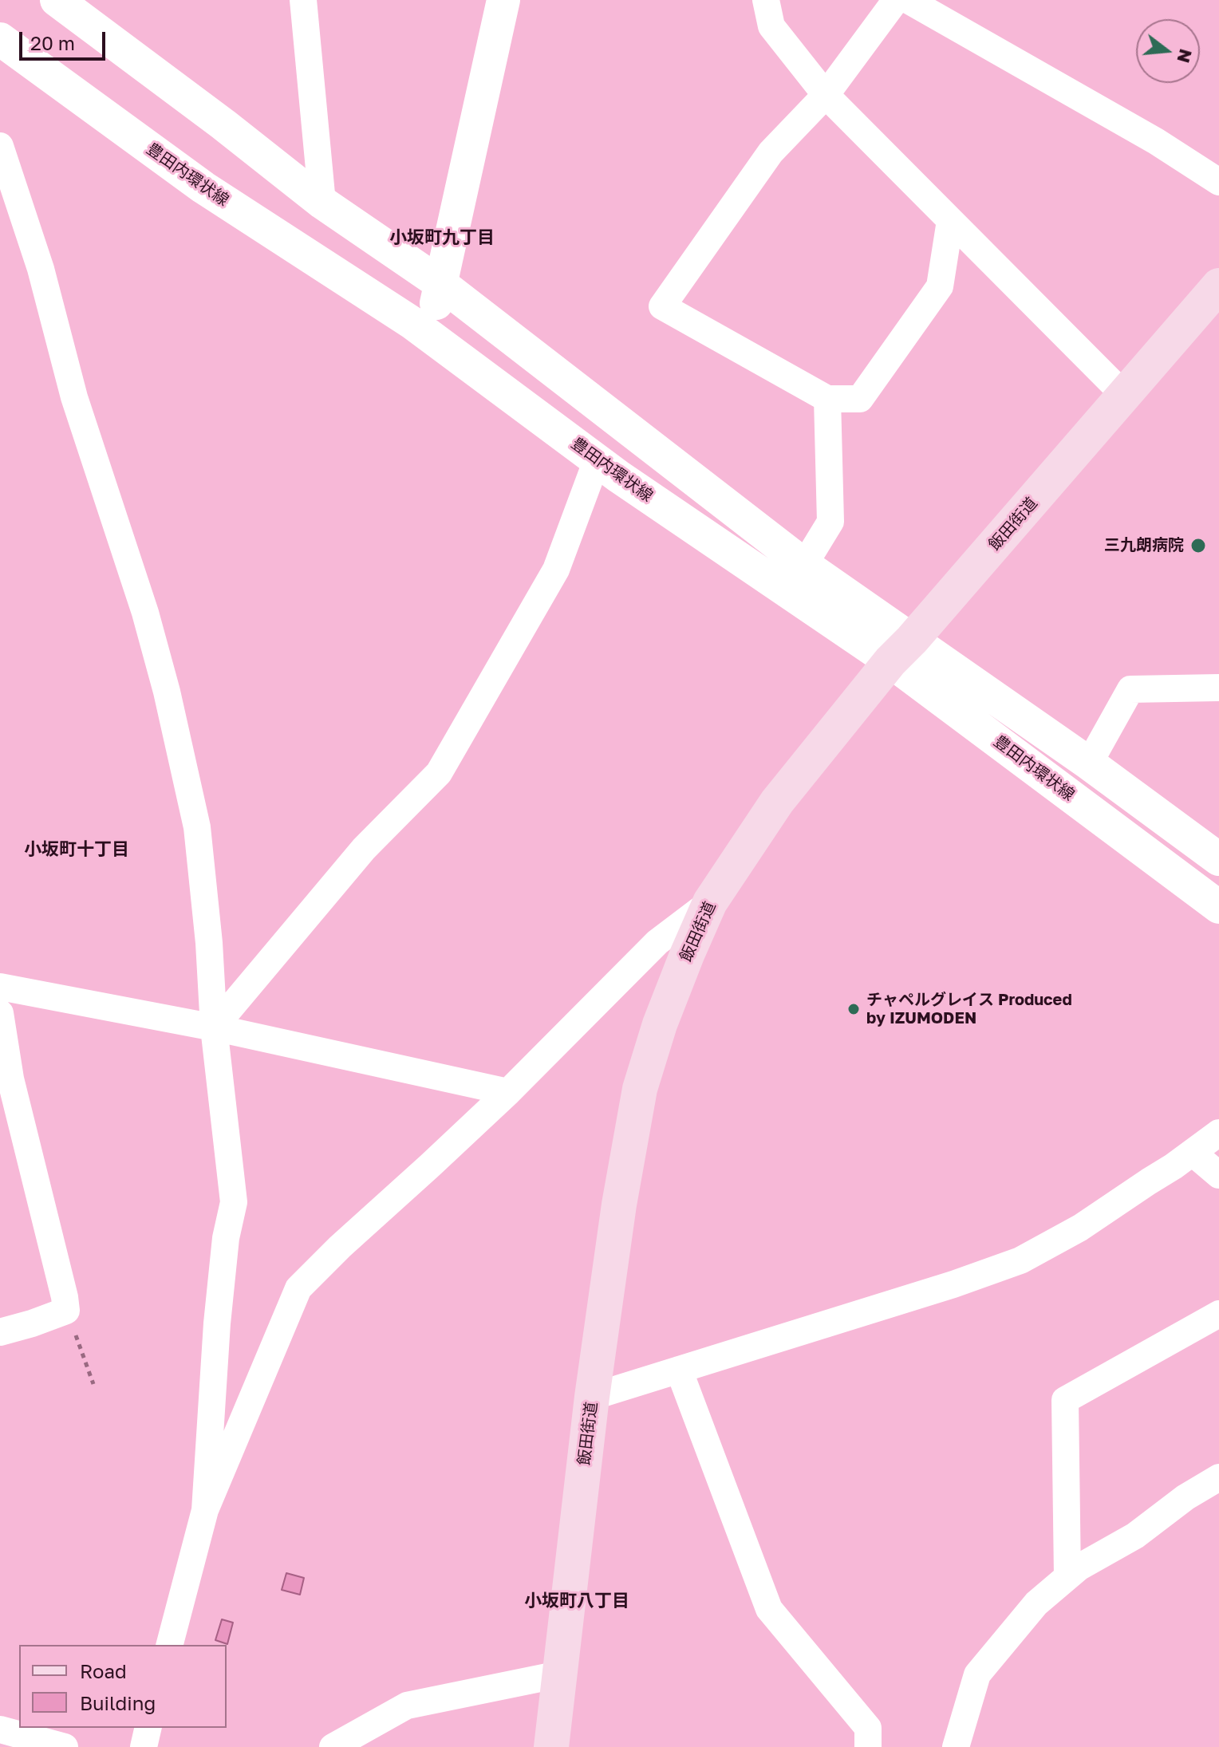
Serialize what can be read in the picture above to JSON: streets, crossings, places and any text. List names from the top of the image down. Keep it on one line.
{"streets":{"main road":["飯田街道"],"street":["豊田内環状線"]},"crossings":[["豊田内環状線","飯田街道"]],"districts":["小坂町九丁目","小坂町十丁目","小坂町八丁目"],"places":["三九朗病院","チャペルグレイス Produced by IZUMODEN"],"legend":["Road","Building"],"scale_bar":"20 m","north":"right"}
